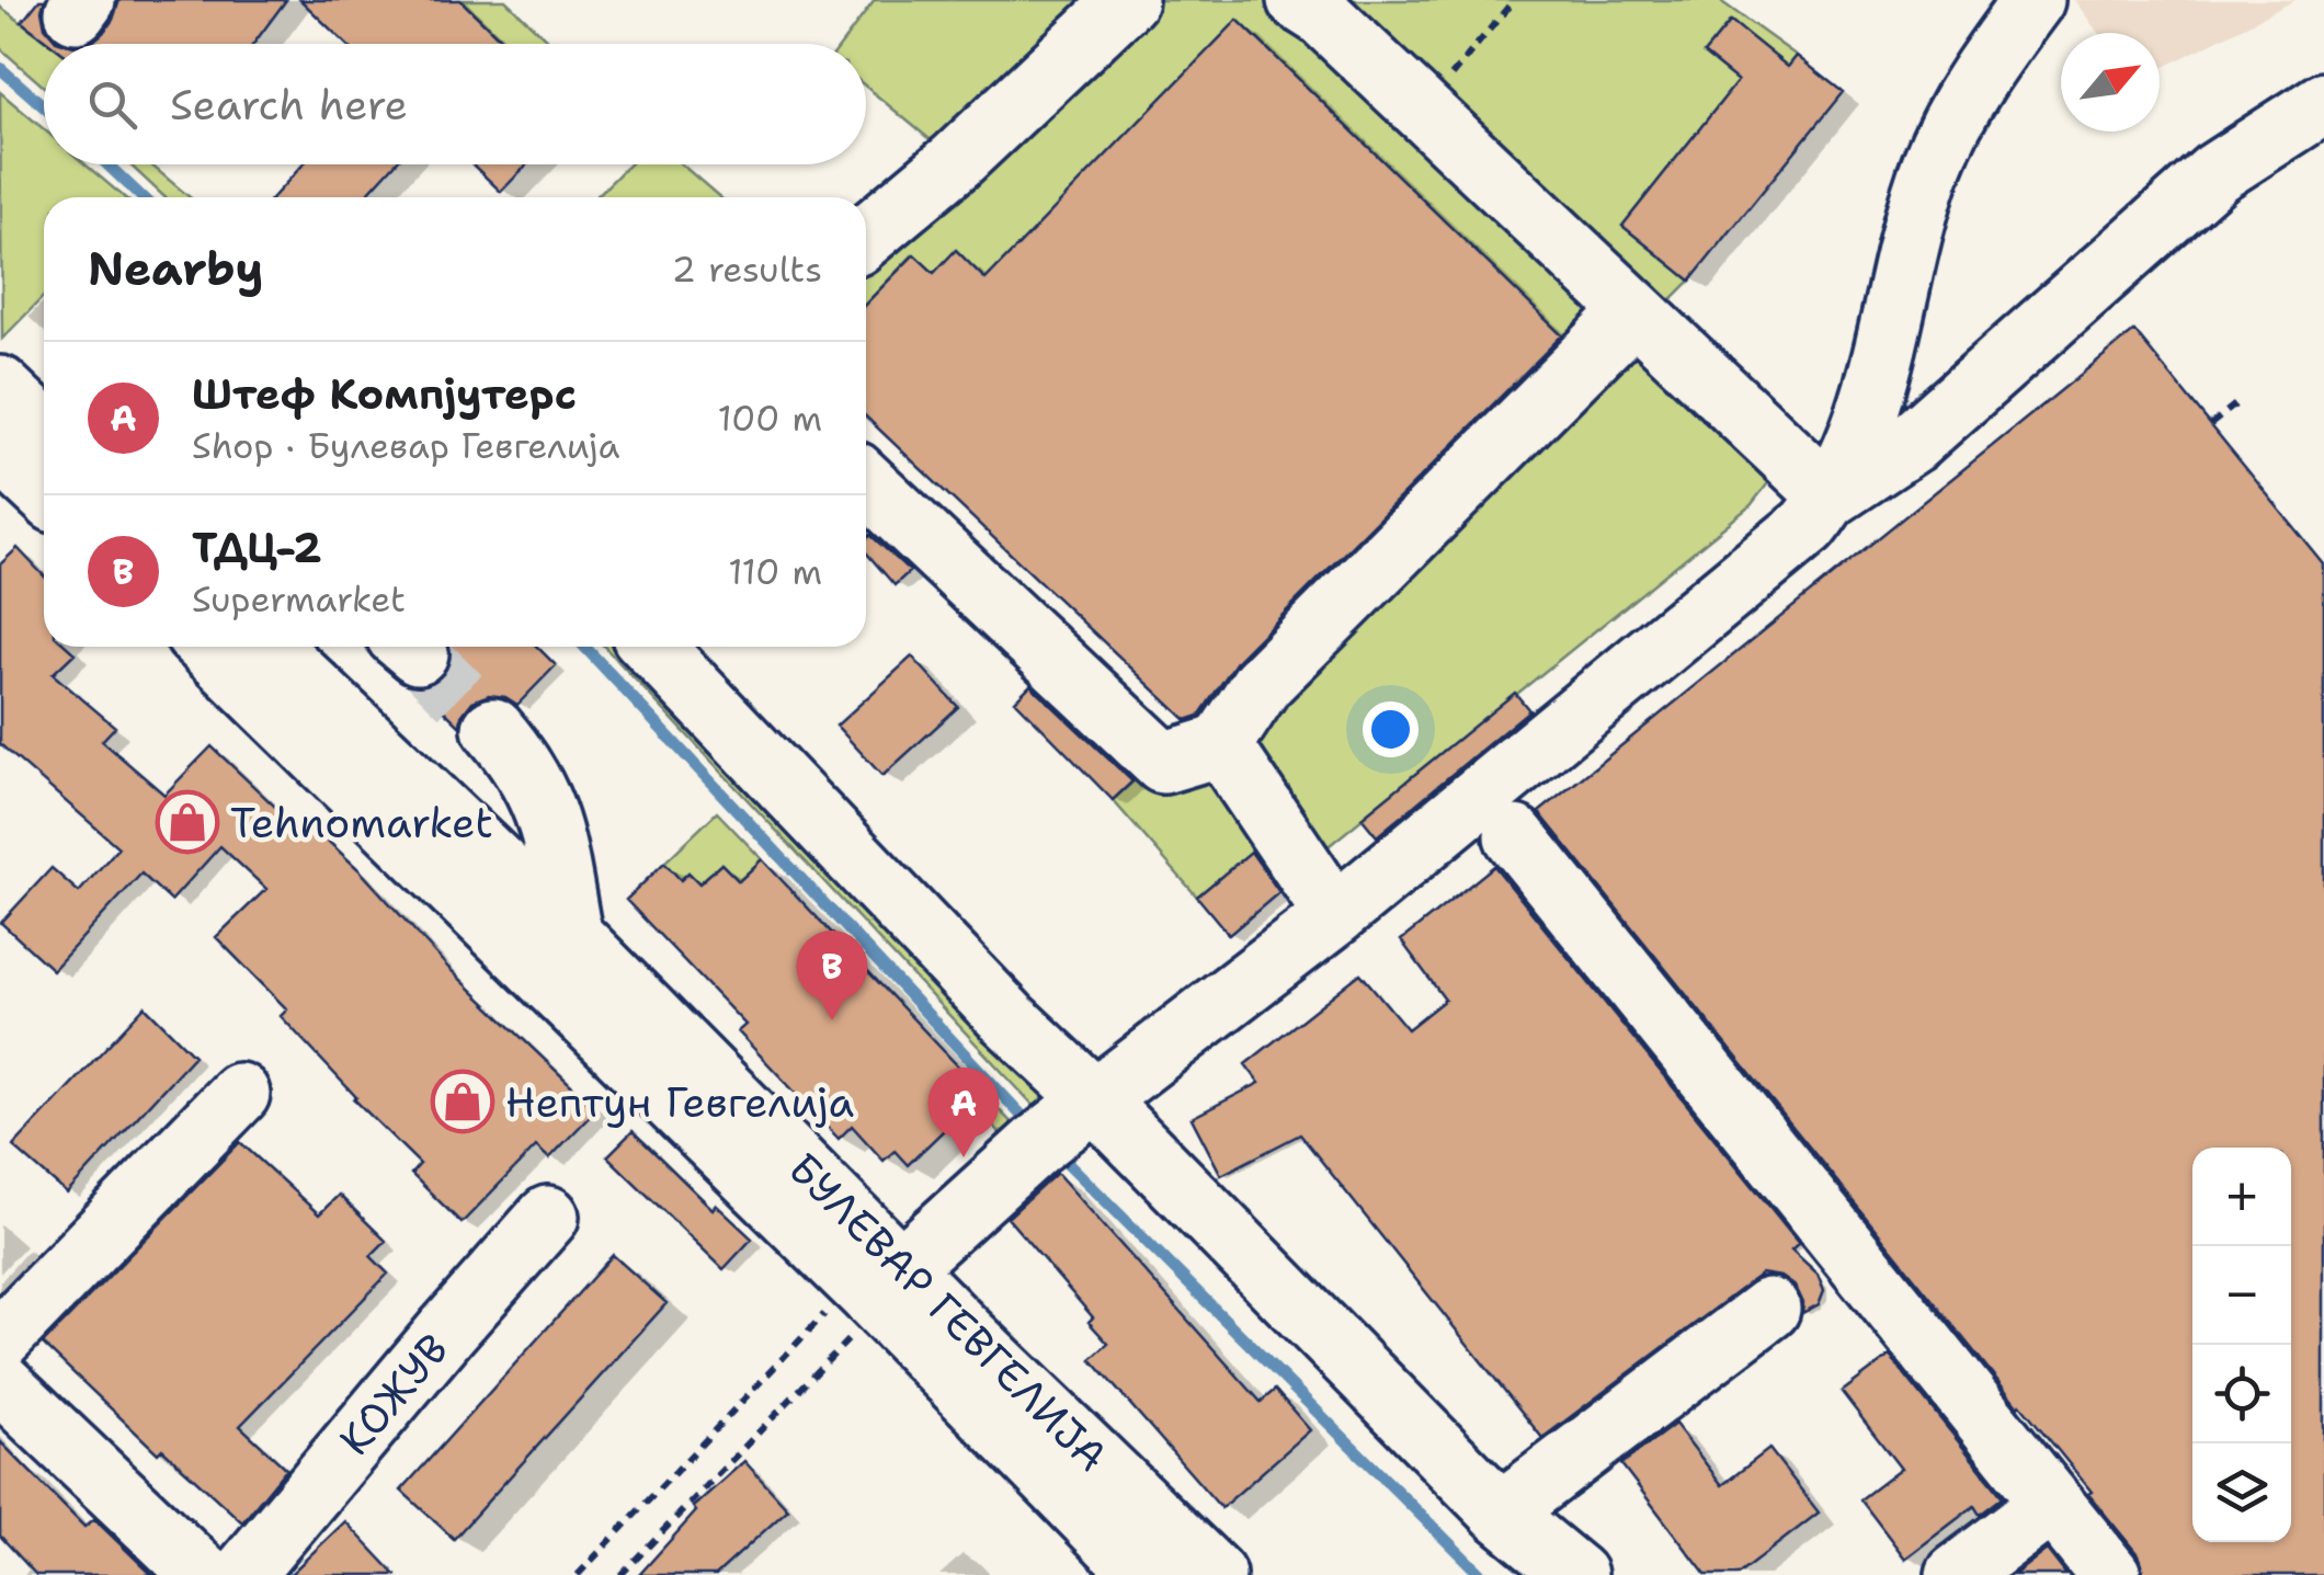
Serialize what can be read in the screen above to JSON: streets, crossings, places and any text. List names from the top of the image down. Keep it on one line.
{"streets":{"main road":["БУЛЕВАР ГЕВГЕЛИЈА","КОЖУВ"]},"places":{"shop":["Tehnomarket","Нептун Гевгелија"]},"north":"top right","page":{"search":"Search here","heading":["Nearby","2 results"],"list":[{"mark":"A","name":"Штеф Компјутерс","note":"Shop · Булевар Гевгелија","value":"100 m"},{"mark":"B","name":"ТДЦ-2","note":"Supermarket","value":"110 m"}],"pins":["B","A"],"map_buttons":["+","−"]}}
